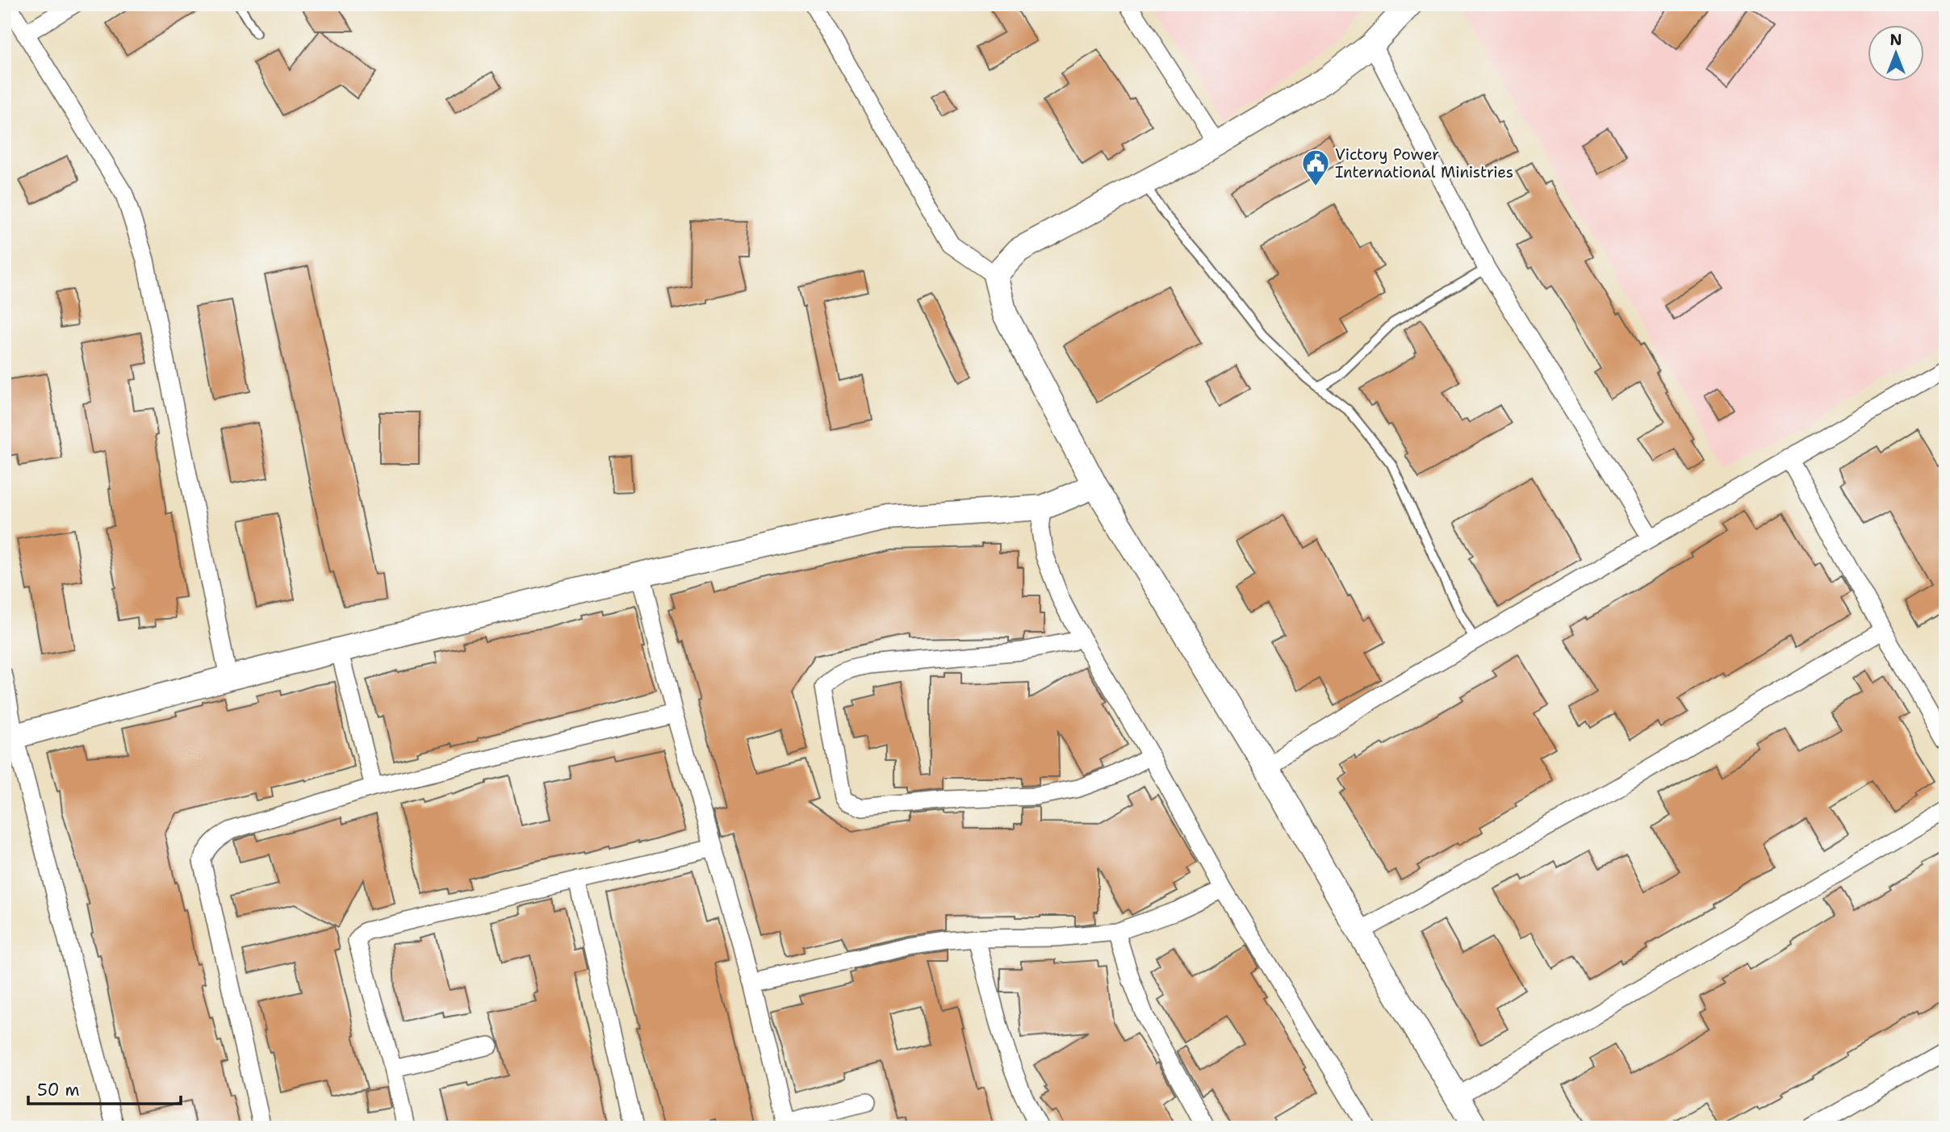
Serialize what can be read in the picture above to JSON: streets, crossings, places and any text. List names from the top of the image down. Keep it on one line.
{"places":{"public building":["Victory Power International Ministries"]},"scale_bar":"50 m","north":"top"}
